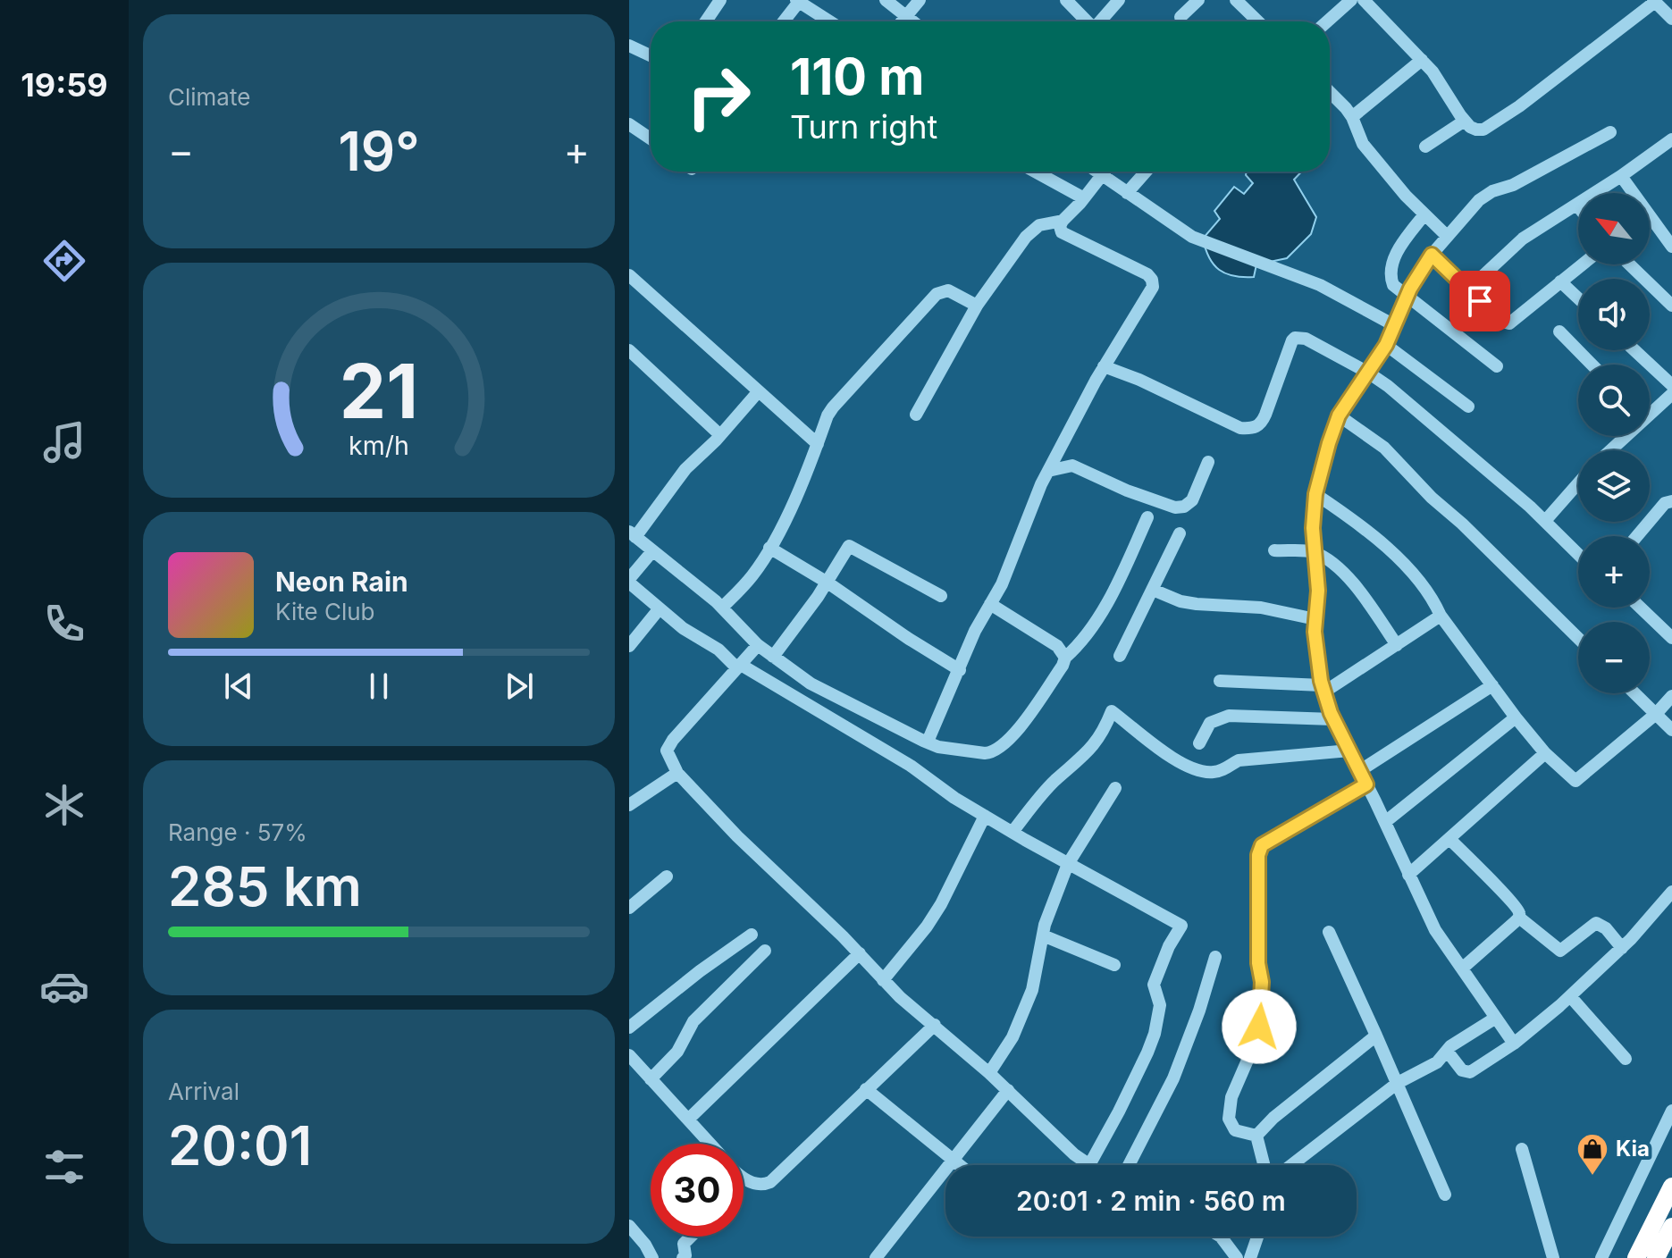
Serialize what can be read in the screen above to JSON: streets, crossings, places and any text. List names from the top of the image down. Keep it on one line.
{"places":{"shop":["Kia"]},"north":"top left","page":{"tabs":"19:59","tile":["Climate",["Range · 57%","285 km"],["Arrival","20:01"]],"turn":["110 m","Turn right"],"heat":["−","19°","+"],"map_buttons":["+","−"],"song":["Neon Rain","Kite Club"],"limit":"30","trip":"20:01 · 2 min · 560 m","gauge":["21","km/h"]}}
